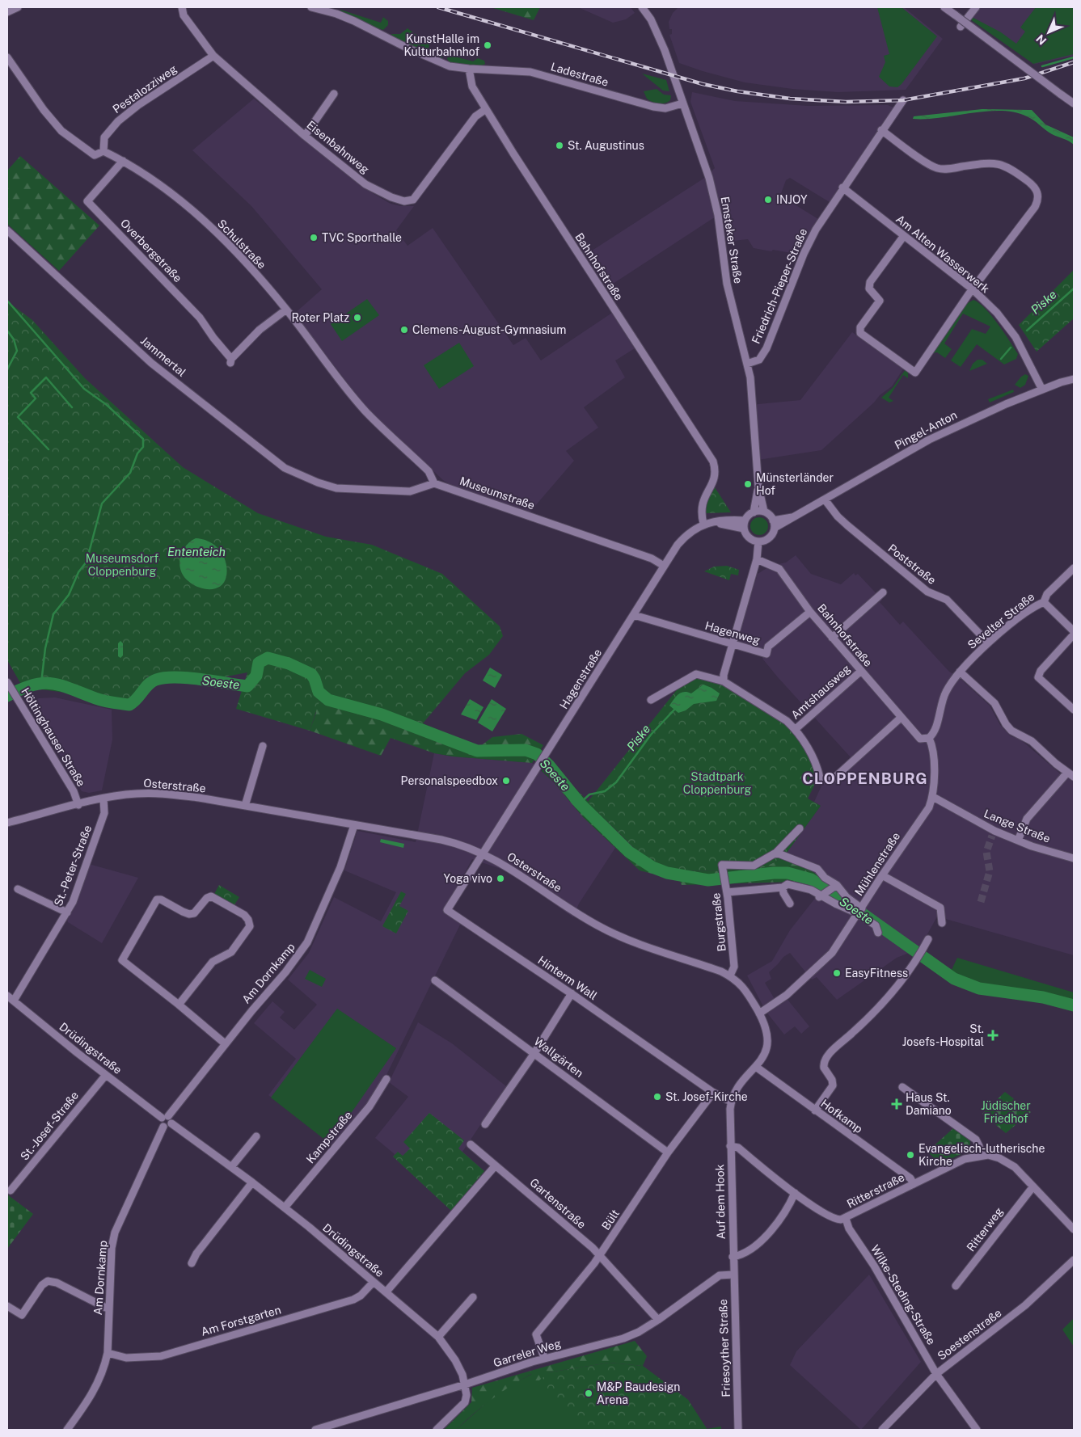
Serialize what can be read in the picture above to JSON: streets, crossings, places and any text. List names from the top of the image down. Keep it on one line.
{"streets":{"street":["Ladestraße","Pestalozziweg","Eisenbahnweg","Emsteker Straße","Schulstraße","Overbergstraße","Am Alten Wasserwerk","Bahnhofstraße","Friedrich-Pieper-Straße","Jammertal","Pingel-Anton","Museumstraße","Poststraße","Sevelter Straße","Hagenweg","Hagenstraße","Amtshausweg","Höltinghauser Straße","Osterstraße","Lange Straße","Mühlenstraße","St.-Peter-Straße","Burgstraße","Am Dornkamp","Hinterm Wall","Drüdingstraße","Wallgärten","Hofkamp","St.-Josef-Straße","Kampstraße","Ritterstraße","Auf dem Hook","Gartenstraße","Bült","Ritterweg","Wilke-Steding-Straße","Am Forstgarten","Soestenstraße","Friesoyther Straße","Garreler Weg"]},"crossings":[["Ladestraße","Emsteker Straße"],["Ladestraße","Bahnhofstraße"],["Pestalozziweg","Eisenbahnweg"],["Pestalozziweg","Schulstraße"],["Eisenbahnweg","Bahnhofstraße"],["Emsteker Straße","Friedrich-Pieper-Straße"],["Emsteker Straße","Pingel-Anton"],["Emsteker Straße","Hagenstraße"],["Schulstraße","Overbergstraße"],["Schulstraße","Jammertal"],["Schulstraße","Museumstraße"],["Am Alten Wasserwerk","Friedrich-Pieper-Straße"],["Am Alten Wasserwerk","Pingel-Anton"],["Bahnhofstraße","Sevelter Straße"],["Bahnhofstraße","Hagenweg"],["Bahnhofstraße","Hagenstraße"],["Bahnhofstraße","Amtshausweg"],["Bahnhofstraße","Mühlenstraße"],["Jammertal","Museumstraße"],["Pingel-Anton","Poststraße"],["Pingel-Anton","Hagenstraße"],["Museumstraße","Hagenstraße"],["Poststraße","Sevelter Straße"],["Sevelter Straße","Mühlenstraße"],["Hagenweg","Hagenstraße"],["Hagenstraße","Osterstraße"],["Hagenstraße","Hinterm Wall"],["Höltinghauser Straße","Osterstraße"],["Osterstraße","Mühlenstraße"],["Osterstraße","St.-Peter-Straße"],["Osterstraße","Burgstraße"],["Osterstraße","Am Dornkamp"],["Osterstraße","Hinterm Wall"],["Osterstraße","Hofkamp"],["Lange Straße","Mühlenstraße"],["St.-Peter-Straße","Drüdingstraße"],["Am Dornkamp","Drüdingstraße"],["Am Dornkamp","Am Forstgarten"],["Hinterm Wall","Auf dem Hook"],["Hinterm Wall","Bült"],["Drüdingstraße","St.-Josef-Straße"],["Drüdingstraße","Kampstraße"],["Drüdingstraße","Am Forstgarten"],["Drüdingstraße","Garreler Weg"],["Wallgärten","Bült"],["Hofkamp","Ritterstraße"],["Ritterstraße","Ritterweg"],["Ritterstraße","Wilke-Steding-Straße"],["Auf dem Hook","Friesoyther Straße"],["Gartenstraße","Bült"],["Gartenstraße","Garreler Weg"],["Bült","Garreler Weg"],["Wilke-Steding-Straße","Soestenstraße"],["Friesoyther Straße","Garreler Weg"]],"districts":["CLOPPENBURG"],"water":["Piske","Ententeich","Soeste"],"parks":["Museumsdorf Cloppenburg","Stadtpark Cloppenburg","Jüdischer Friedhof"],"places":{"other":["KunstHalle im Kulturbahnhof","St. Augustinus","INJOY","TVC Sporthalle","Roter Platz","Clemens-August-Gymnasium","Münsterländer Hof","Personalspeedbox","Yoga vivo","EasyFitness","St. Josef-Kirche","Evangelisch-lutherische Kirche","M&P Baudesign Arena"],"health":["St. Josefs-Hospital","Haus St. Damiano"]},"north":"bottom left"}
